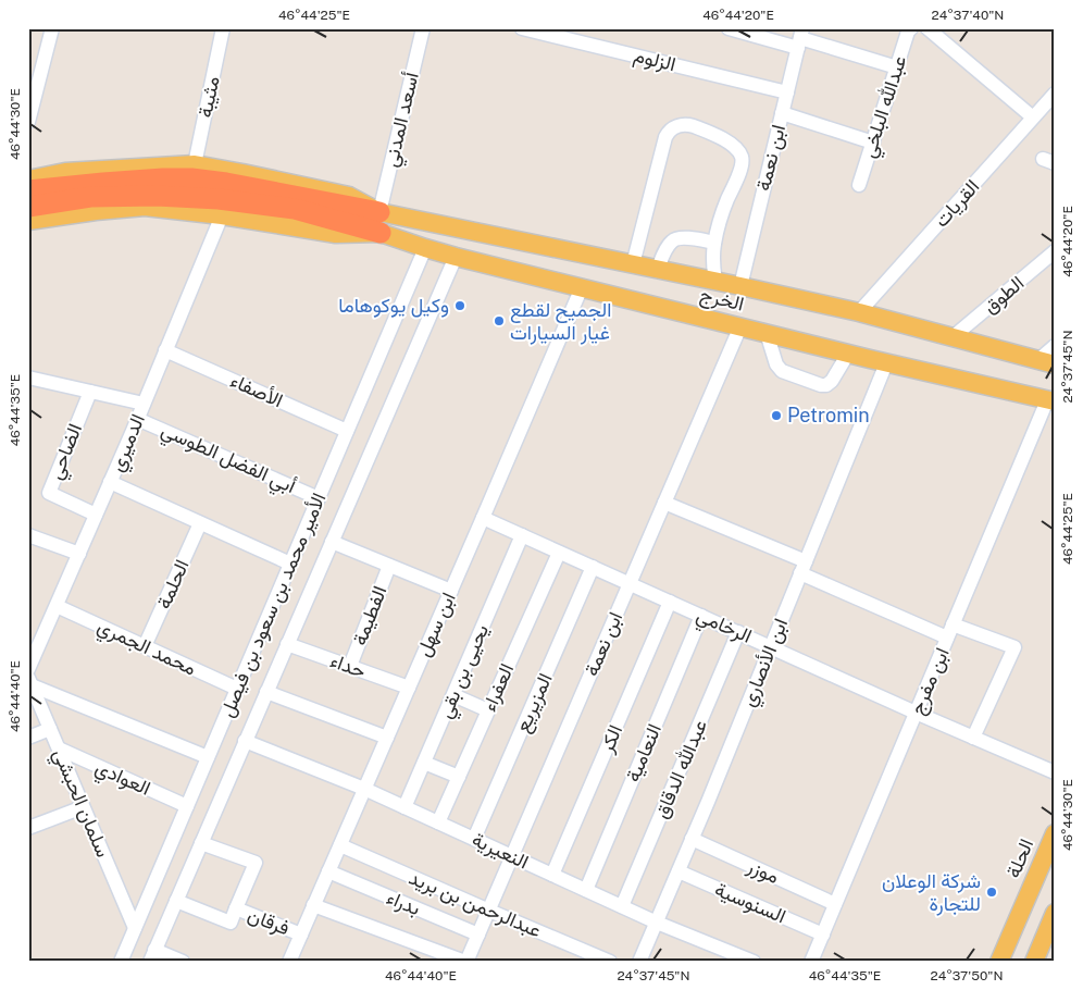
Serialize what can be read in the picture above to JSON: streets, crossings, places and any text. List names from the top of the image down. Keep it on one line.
{"streets":{"main road":["الخرج","الحلة"],"street":["الزلوم","مثيبة","عبدالله البلخي","أسعد المدني","ابن نعمة","القريات","الطوق","الأصفاء","الدميري","الضاحي","أبي الفضل الطوسي","الحلمة","الأمير محمد بن سعود بن فيصل","الفطيمة","ابن سهل","الرخامي","محمد الجمري","ابن الأنصاري","حداء","يحيى بن بقي","ابن مفرج","العفراء","المزيريع","الكر","النعامية","عبدالله الدقاق","العوادي","سلمان الحبشي","النعيرية","موزر","بدراء","السنوسية","عبدالرحمن بن بريد","فرقان"]},"crossings":[["الزلوم","ابن نعمة"],["ابن نعمة","الخرج"],["ابن نعمة","الرخامي"],["ابن نعمة","النعيرية"],["ابن نعمة","بدراء"],["ابن نعمة","عبدالرحمن بن بريد"],["الخرج","الأمير محمد بن سعود بن فيصل"],["الخرج","ابن سهل"],["الخرج","ابن الأنصاري"],["الخرج","ابن مفرج"],["الأصفاء","الدميري"],["الأصفاء","الأمير محمد بن سعود بن فيصل"],["الدميري","الضاحي"],["الدميري","أبي الفضل الطوسي"],["الدميري","محمد الجمري"],["الضاحي","أبي الفضل الطوسي"],["أبي الفضل الطوسي","الأمير محمد بن سعود بن فيصل"],["الحلمة","محمد الجمري"],["الأمير محمد بن سعود بن فيصل","محمد الجمري"],["الأمير محمد بن سعود بن فيصل","حداء"],["الأمير محمد بن سعود بن فيصل","العوادي"],["الأمير محمد بن سعود بن فيصل","سلمان الحبشي"],["الأمير محمد بن سعود بن فيصل","النعيرية"],["الأمير محمد بن سعود بن فيصل","فرقان"],["الفطيمة","حداء"],["ابن سهل","الرخامي"],["ابن سهل","حداء"],["ابن سهل","النعيرية"],["ابن سهل","بدراء"],["ابن سهل","عبدالرحمن بن بريد"],["ابن سهل","فرقان"],["الرخامي","ابن الأنصاري"],["الرخامي","يحيى بن بقي"],["الرخامي","ابن مفرج"],["الرخامي","العفراء"],["الرخامي","المزيريع"],["الرخامي","الكر"],["الرخامي","النعامية"],["الرخامي","عبدالله الدقاق"],["ابن الأنصاري","النعيرية"],["ابن الأنصاري","موزر"],["ابن الأنصاري","السنوسية"],["يحيى بن بقي","النعيرية"],["ابن مفرج","موزر"],["ابن مفرج","السنوسية"],["العفراء","النعيرية"],["المزيريع","النعيرية"],["الكر","النعيرية"],["النعامية","النعيرية"],["عبدالله الدقاق","النعيرية"],["العوادي","سلمان الحبشي"]],"places":["وكيل يوكوهاما","الجميح لقطع غيار السيارات","Petromin","شركة الوعلان للتجارة"],"coordinates":["46°44'25\"E","46°44'20\"E","24°37'40\"N","46°44'30\"E","24°37'45\"N","46°44'35\"E","46°44'40\"E","24°37'50\"N"]}
